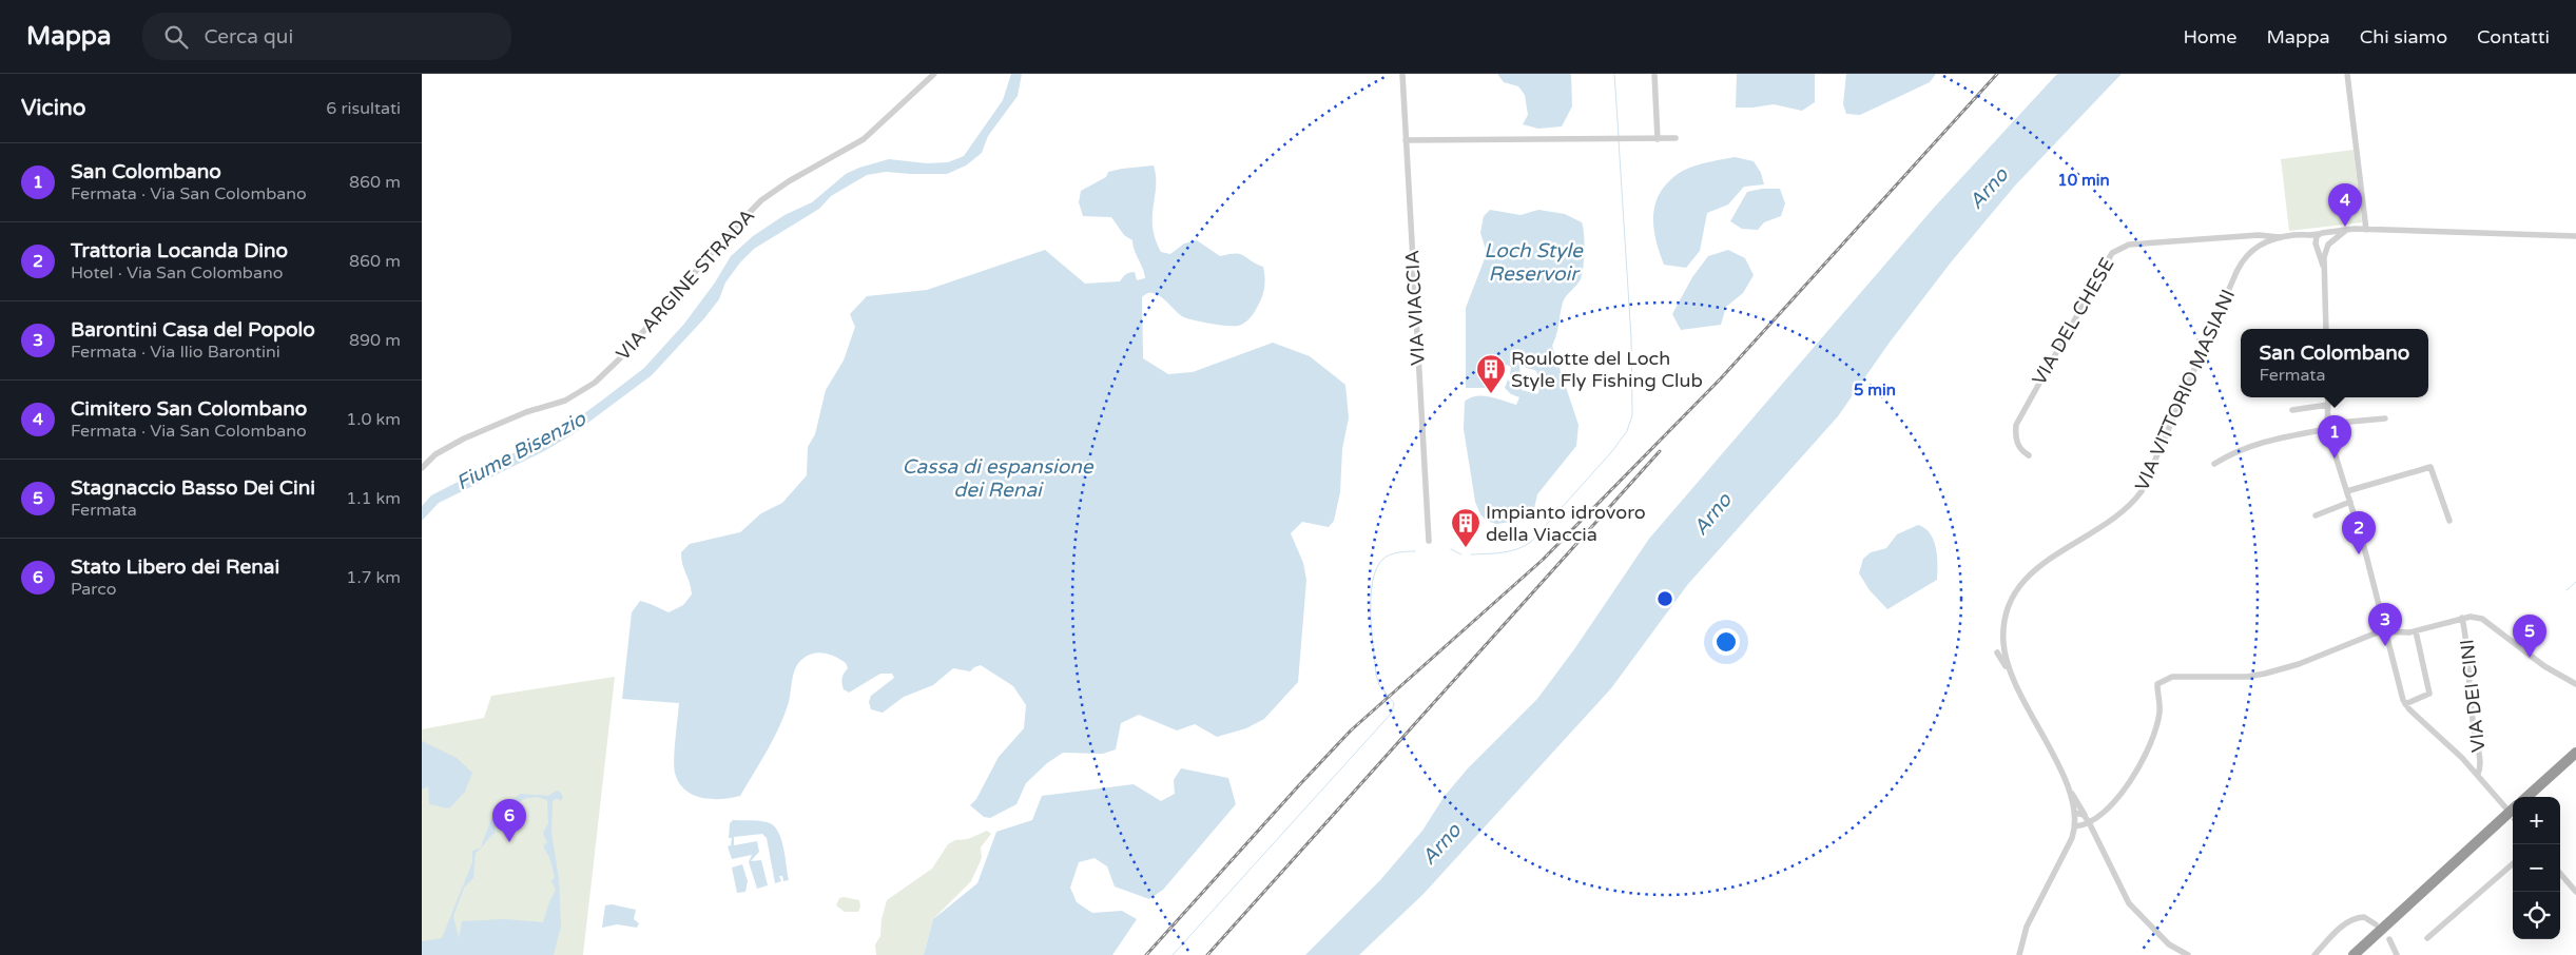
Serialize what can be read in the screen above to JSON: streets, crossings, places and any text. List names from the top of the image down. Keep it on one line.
{"streets":{"street":["VIA ARGINE STRADA","VIA VIACCIA","VIA DEL CHESE","VIA VITTORIO MASIANI","VIA DEI CINI"]},"crossings":[["VIA DEL CHESE","VIA VITTORIO MASIANI"]],"water":["Arno","Loch Style Reservoir","Fiume Bisenzio","Cassa di espansione dei Renai"],"places":{"building":["Roulotte del Loch Style Fly Fishing Club","Impianto idrovoro della Viaccia"]},"page":{"header":"Mappa","search":"Cerca qui","nav":["Home","Mappa","Chi siamo","Contatti"],"heading":["Vicino","6 risultati"],"list":[{"mark":"1","name":"San Colombano","note":"Fermata · Via San Colombano","value":"860 m"},{"mark":"2","name":"Trattoria Locanda Dino","note":"Hotel · Via San Colombano","value":"860 m"},{"mark":"3","name":"Barontini Casa del Popolo","note":"Fermata · Via Ilio Barontini","value":"890 m"},{"mark":"4","name":"Cimitero San Colombano","note":"Fermata · Via San Colombano","value":"1.0 km"},{"mark":"5","name":"Stagnaccio Basso Dei Cini","note":"Fermata","value":"1.1 km"},{"mark":"6","name":"Stato Libero dei Renai","note":"Parco","value":"1.7 km"}],"pins":["4","1","2","3","5","6"],"popup":["San Colombano","Fermata"],"map_buttons":["+","−"]},"rings":["10 min","5 min"]}
